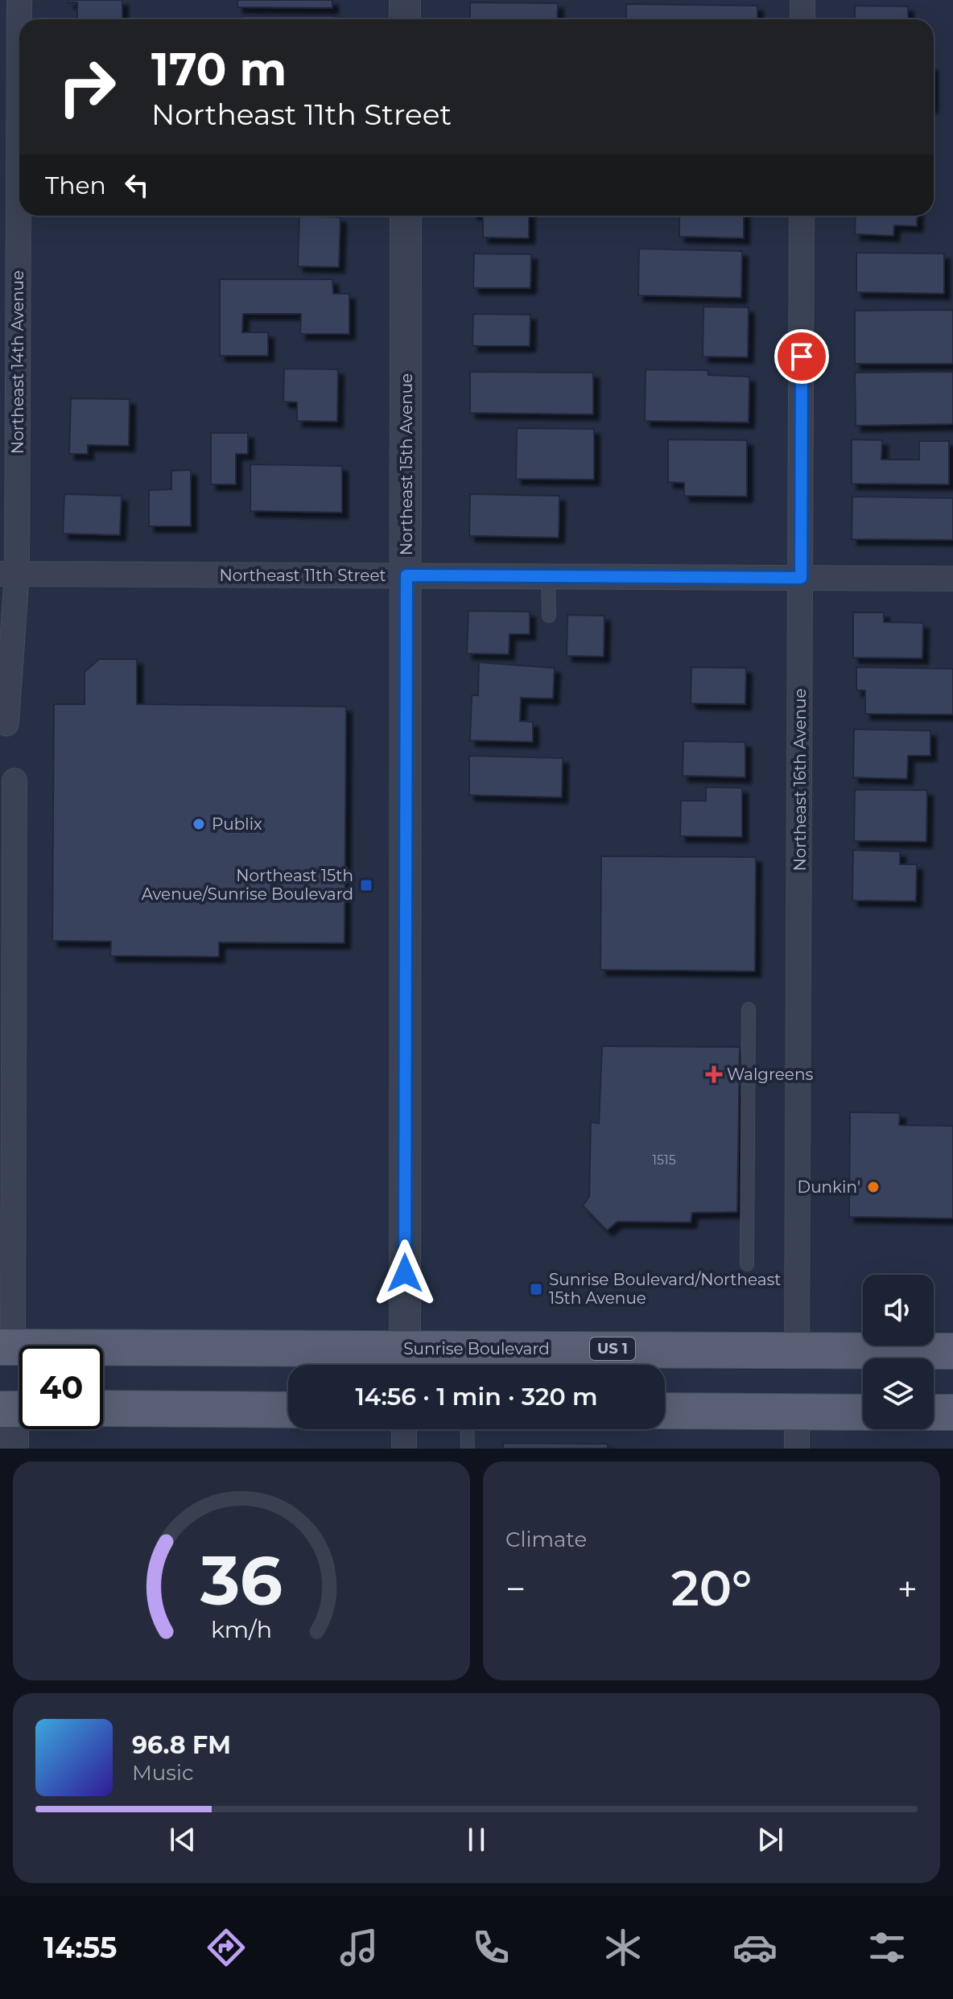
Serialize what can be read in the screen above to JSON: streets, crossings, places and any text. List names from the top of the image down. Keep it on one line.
{"streets":{"main road":["Sunrise Boulevard","US 1"],"street":["Northeast 14th Avenue","Northeast 15th Avenue","Northeast 11th Street","Northeast 16th Avenue"]},"crossings":[["Northeast 14th Avenue","Northeast 11th Street"],["Northeast 15th Avenue","Northeast 11th Street"],["Northeast 15th Avenue","Sunrise Boulevard"],["Northeast 11th Street","Northeast 16th Avenue"],["Northeast 16th Avenue","Sunrise Boulevard"]],"places":{"other":["Publix","Dunkin'"],"transit":["Northeast 15th Avenue/Sunrise Boulevard","Sunrise Boulevard/Northeast 15th Avenue"],"health":["Walgreens"]},"house_numbers":["1515"],"page":{"turn":["170 m","Northeast 11th Street"],"then":"Then","limit":"40","trip":"14:56 · 1 min · 320 m","tile":"Climate","heat":["−","20°","+"],"song":["96.8 FM","Music"],"tabs":"14:55","gauge":["36","km/h"]}}
